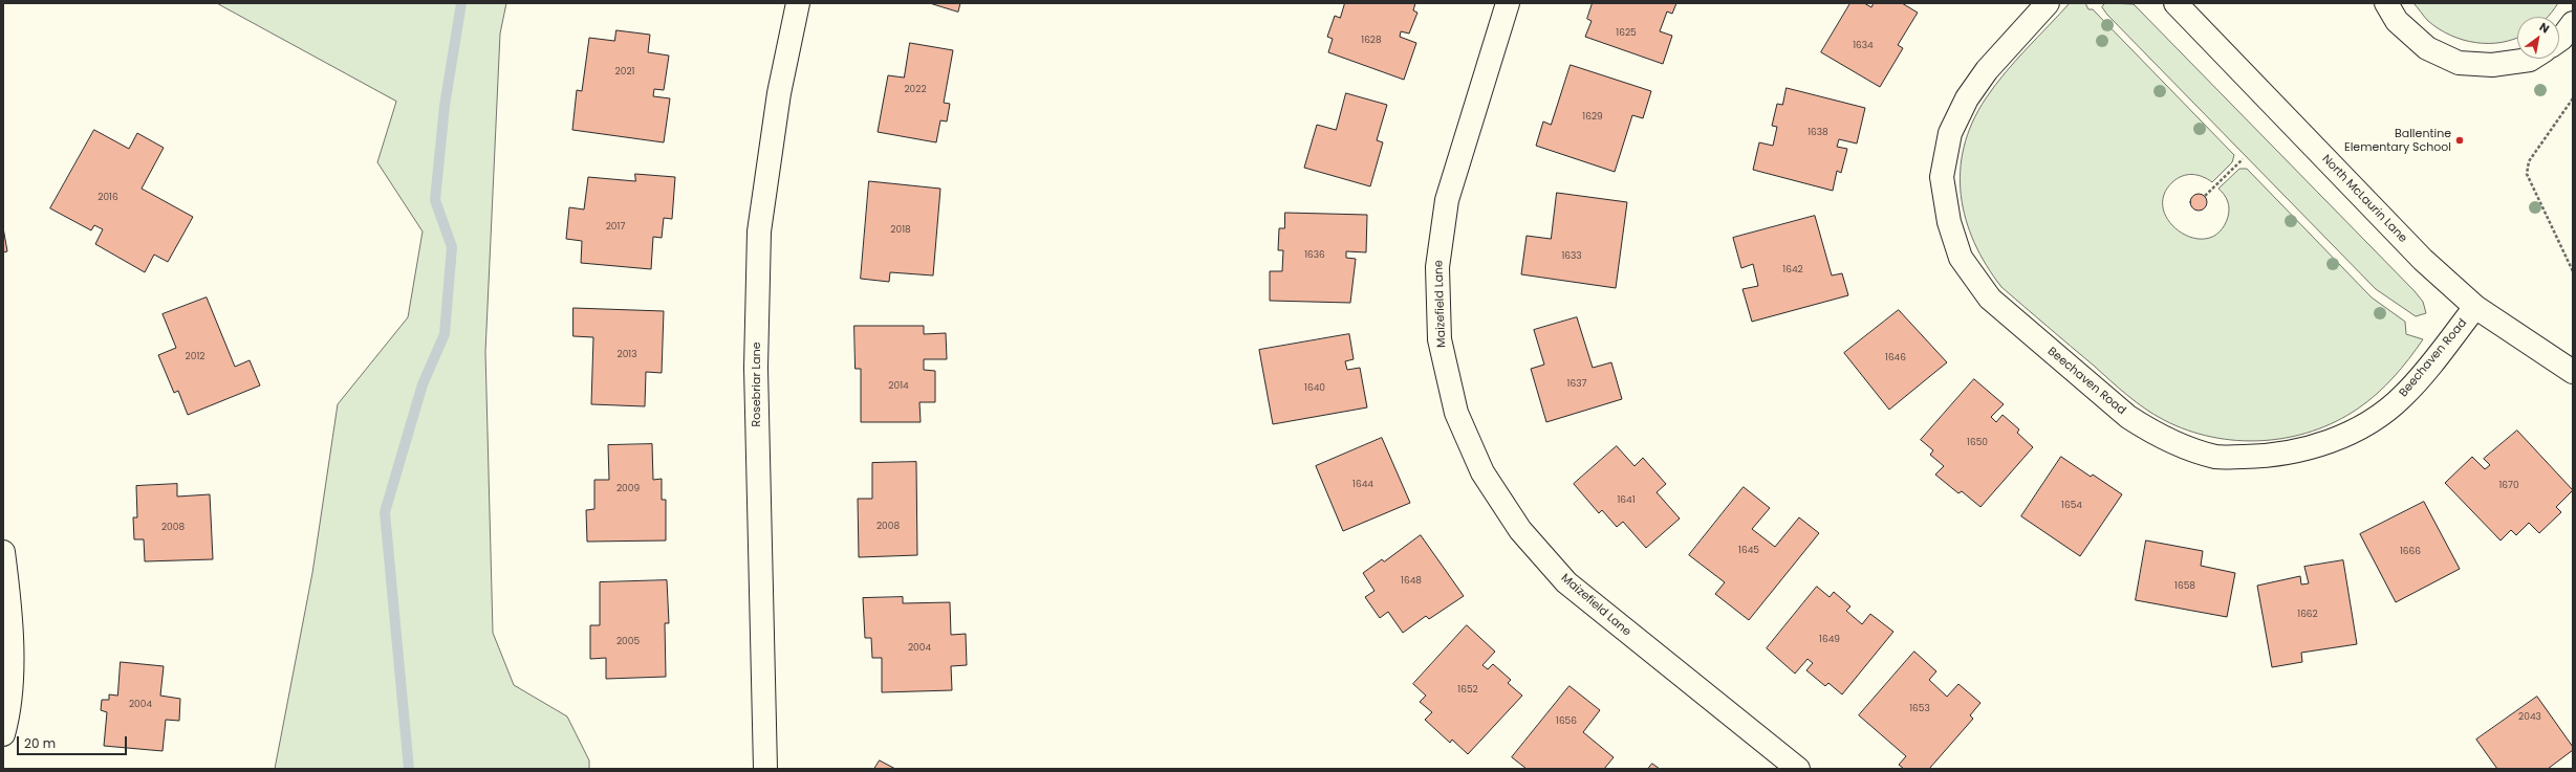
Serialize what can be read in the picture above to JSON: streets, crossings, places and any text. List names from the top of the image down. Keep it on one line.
{"streets":{"street":["North McLaurin Lane","Maizefield Lane","Beechaven Road","Rosebriar Lane"]},"crossings":[["North McLaurin Lane","Beechaven Road"]],"places":["Ballentine Elementary School"],"house_numbers":["1625","1628","1634","2021","2022","1629","1638","2016","2017","2018","1636","1633","1642","2013","2012","1646","1637","2014","1640","1650","1644","1670","2009","1641","1654","2008","2008","1645","1666","1648","1658","1662","1649","2005","2004","1652","2004","1653","2043","1656"],"scale_bar":"20 m","north":"top right"}
